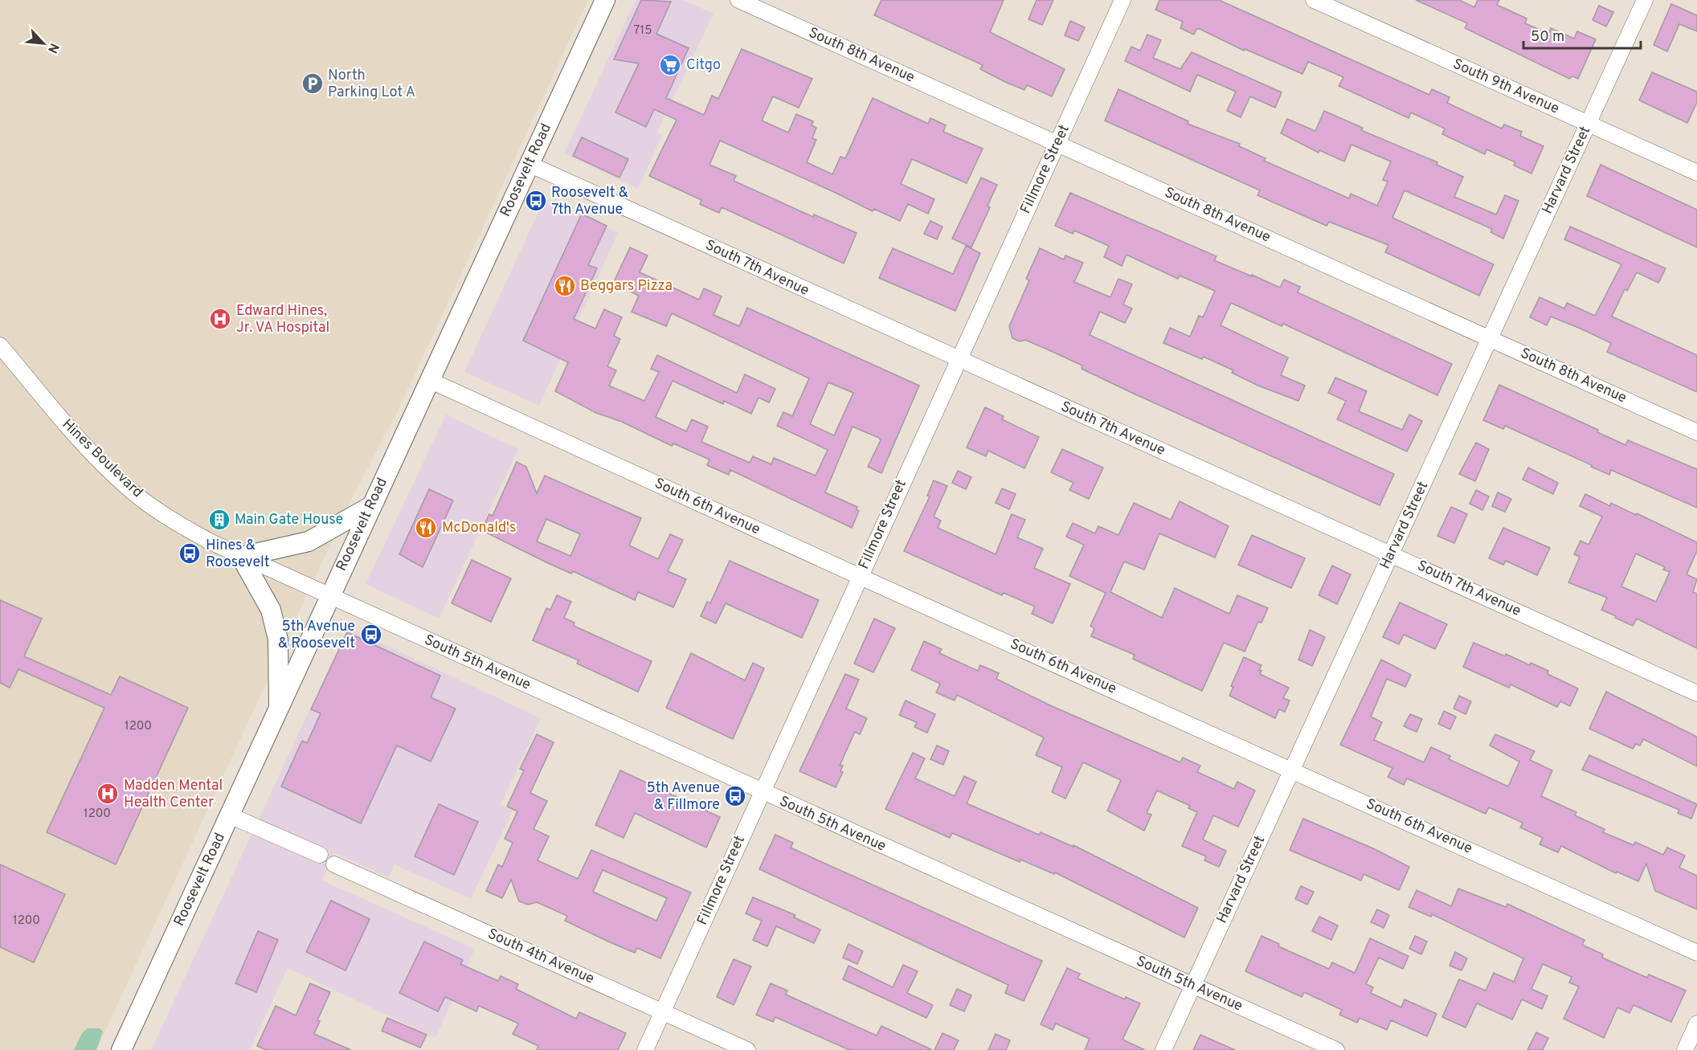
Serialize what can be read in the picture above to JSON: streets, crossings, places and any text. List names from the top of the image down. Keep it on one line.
{"streets":{"main road":["Roosevelt Road"],"street":["South 8th Avenue","South 9th Avenue","Fillmore Street","Harvard Street","South 7th Avenue","Hines Boulevard","South 6th Avenue","South 5th Avenue","South 4th Avenue"]},"crossings":[["South 8th Avenue","Fillmore Street"],["South 8th Avenue","Harvard Street"],["South 9th Avenue","Harvard Street"],["Fillmore Street","South 7th Avenue"],["Fillmore Street","South 6th Avenue"],["Fillmore Street","South 5th Avenue"],["Fillmore Street","South 4th Avenue"],["Roosevelt Road","South 7th Avenue"],["Roosevelt Road","Hines Boulevard"],["Roosevelt Road","South 6th Avenue"],["Roosevelt Road","South 5th Avenue"],["Harvard Street","South 7th Avenue"],["Harvard Street","South 6th Avenue"],["Harvard Street","South 5th Avenue"],["Hines Boulevard","South 5th Avenue"]],"places":{"supermarket":["Citgo"],"parking":["North Parking Lot A"],"bus stop":["Roosevelt & 7th Avenue","Hines & Roosevelt","5th Avenue & Roosevelt","5th Avenue & Fillmore"],"restaurant":["Beggars Pizza","McDonald's"],"hospital":["Edward Hines, Jr. VA Hospital","Madden Mental Health Center"],"building":["Main Gate House"]},"house_numbers":["715","1200","1200","1200"],"scale_bar":"50 m","north":"bottom right"}
